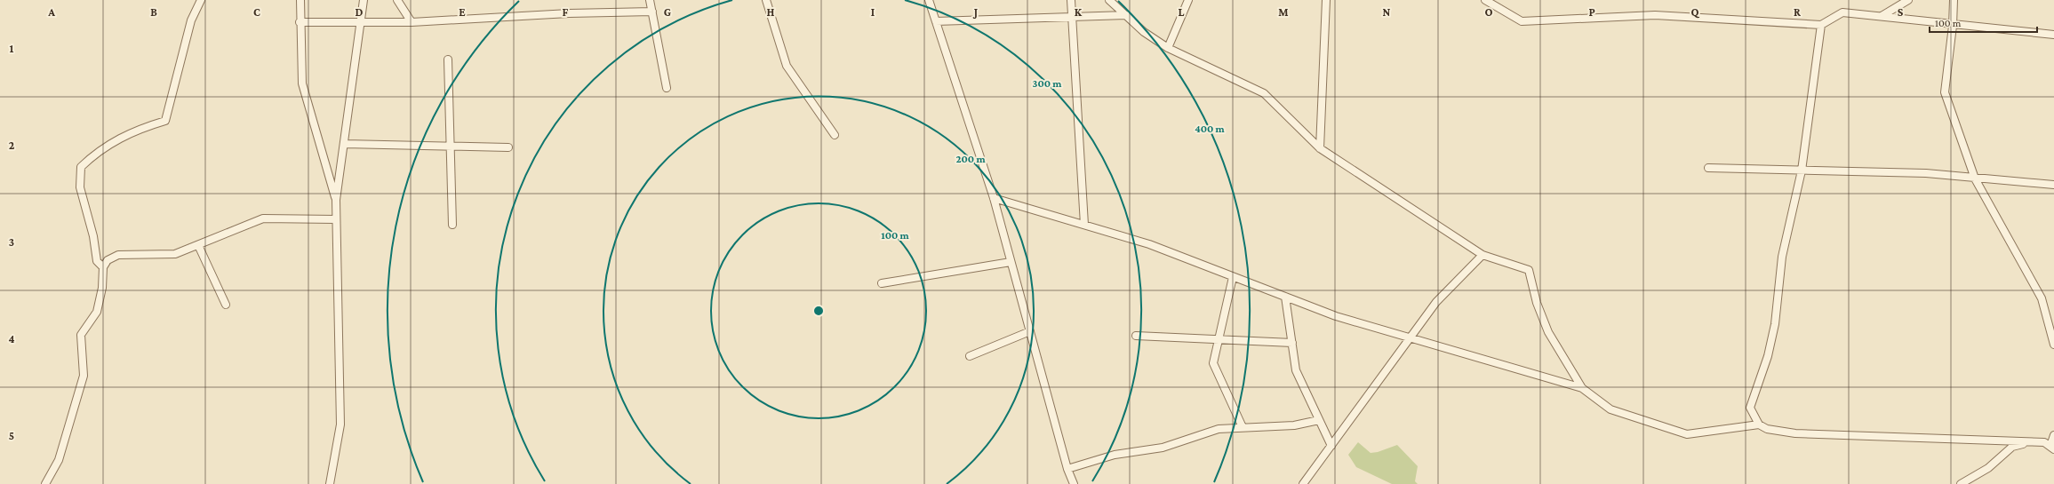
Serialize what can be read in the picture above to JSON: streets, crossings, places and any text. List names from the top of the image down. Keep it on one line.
{"scale_bar":"100 m","grid":{"columns":["A","B","C","D","E","F","G","H","I","J","K","L","M","N","O","P","Q","R","S"],"rows":["1","2","3","4","5"]},"rings":["300 m","400 m","200 m","100 m"]}
